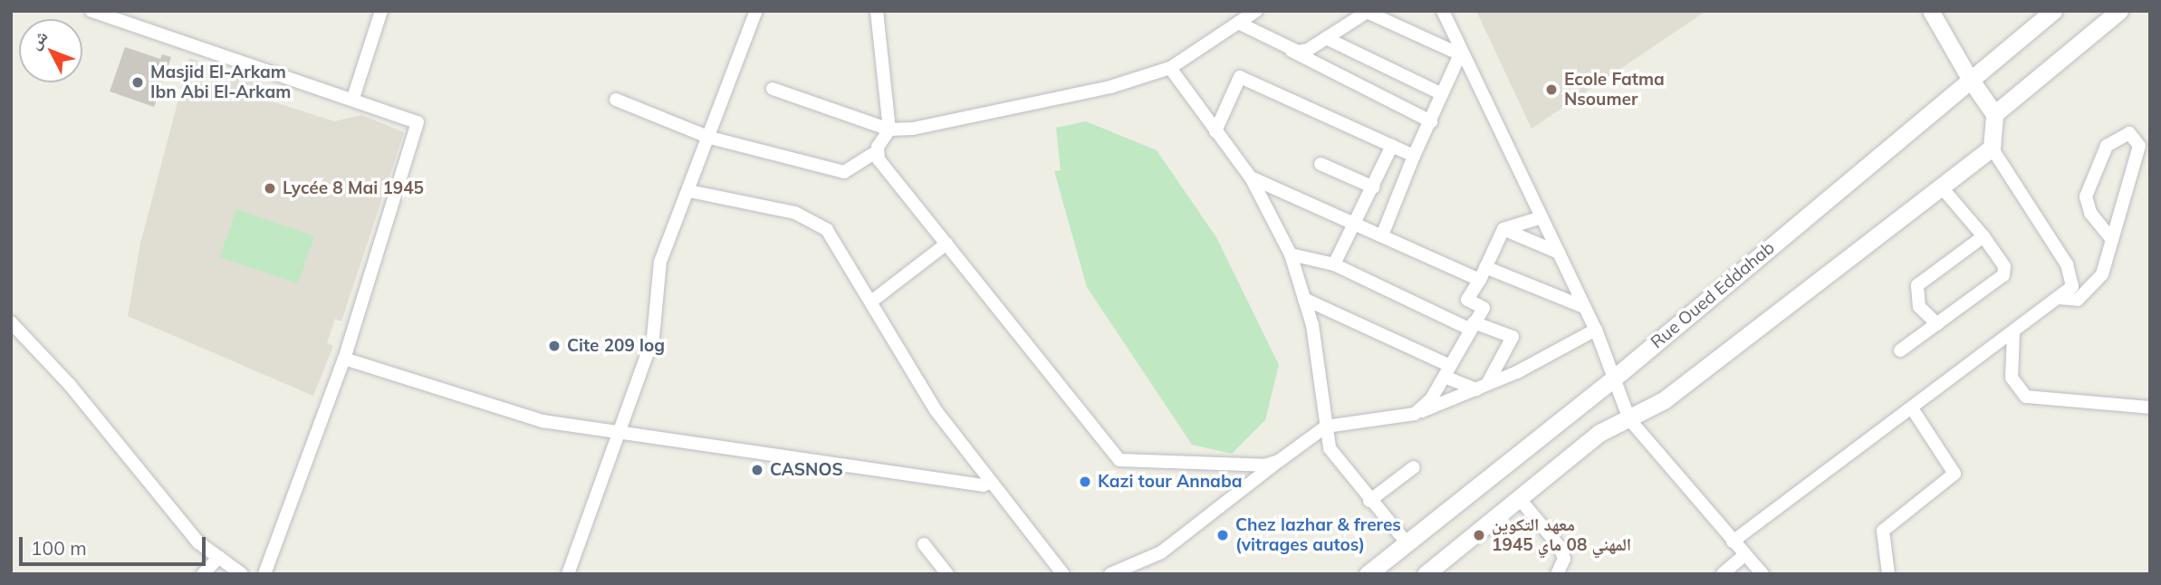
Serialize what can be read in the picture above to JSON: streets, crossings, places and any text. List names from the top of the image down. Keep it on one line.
{"streets":{"main road":["Rue Oued Eddahab"]},"places":["Masjid El-Arkam Ibn Abi El-Arkam","Ecole Fatma Nsoumer","Lycée 8 Mai 1945","Cite 209 log","CASNOS","Kazi tour Annaba","Chez lazhar & freres (vitrages autos)","معهد التكوين المهني 08 ماي 1945"],"scale_bar":"100 m","north":"top left"}
